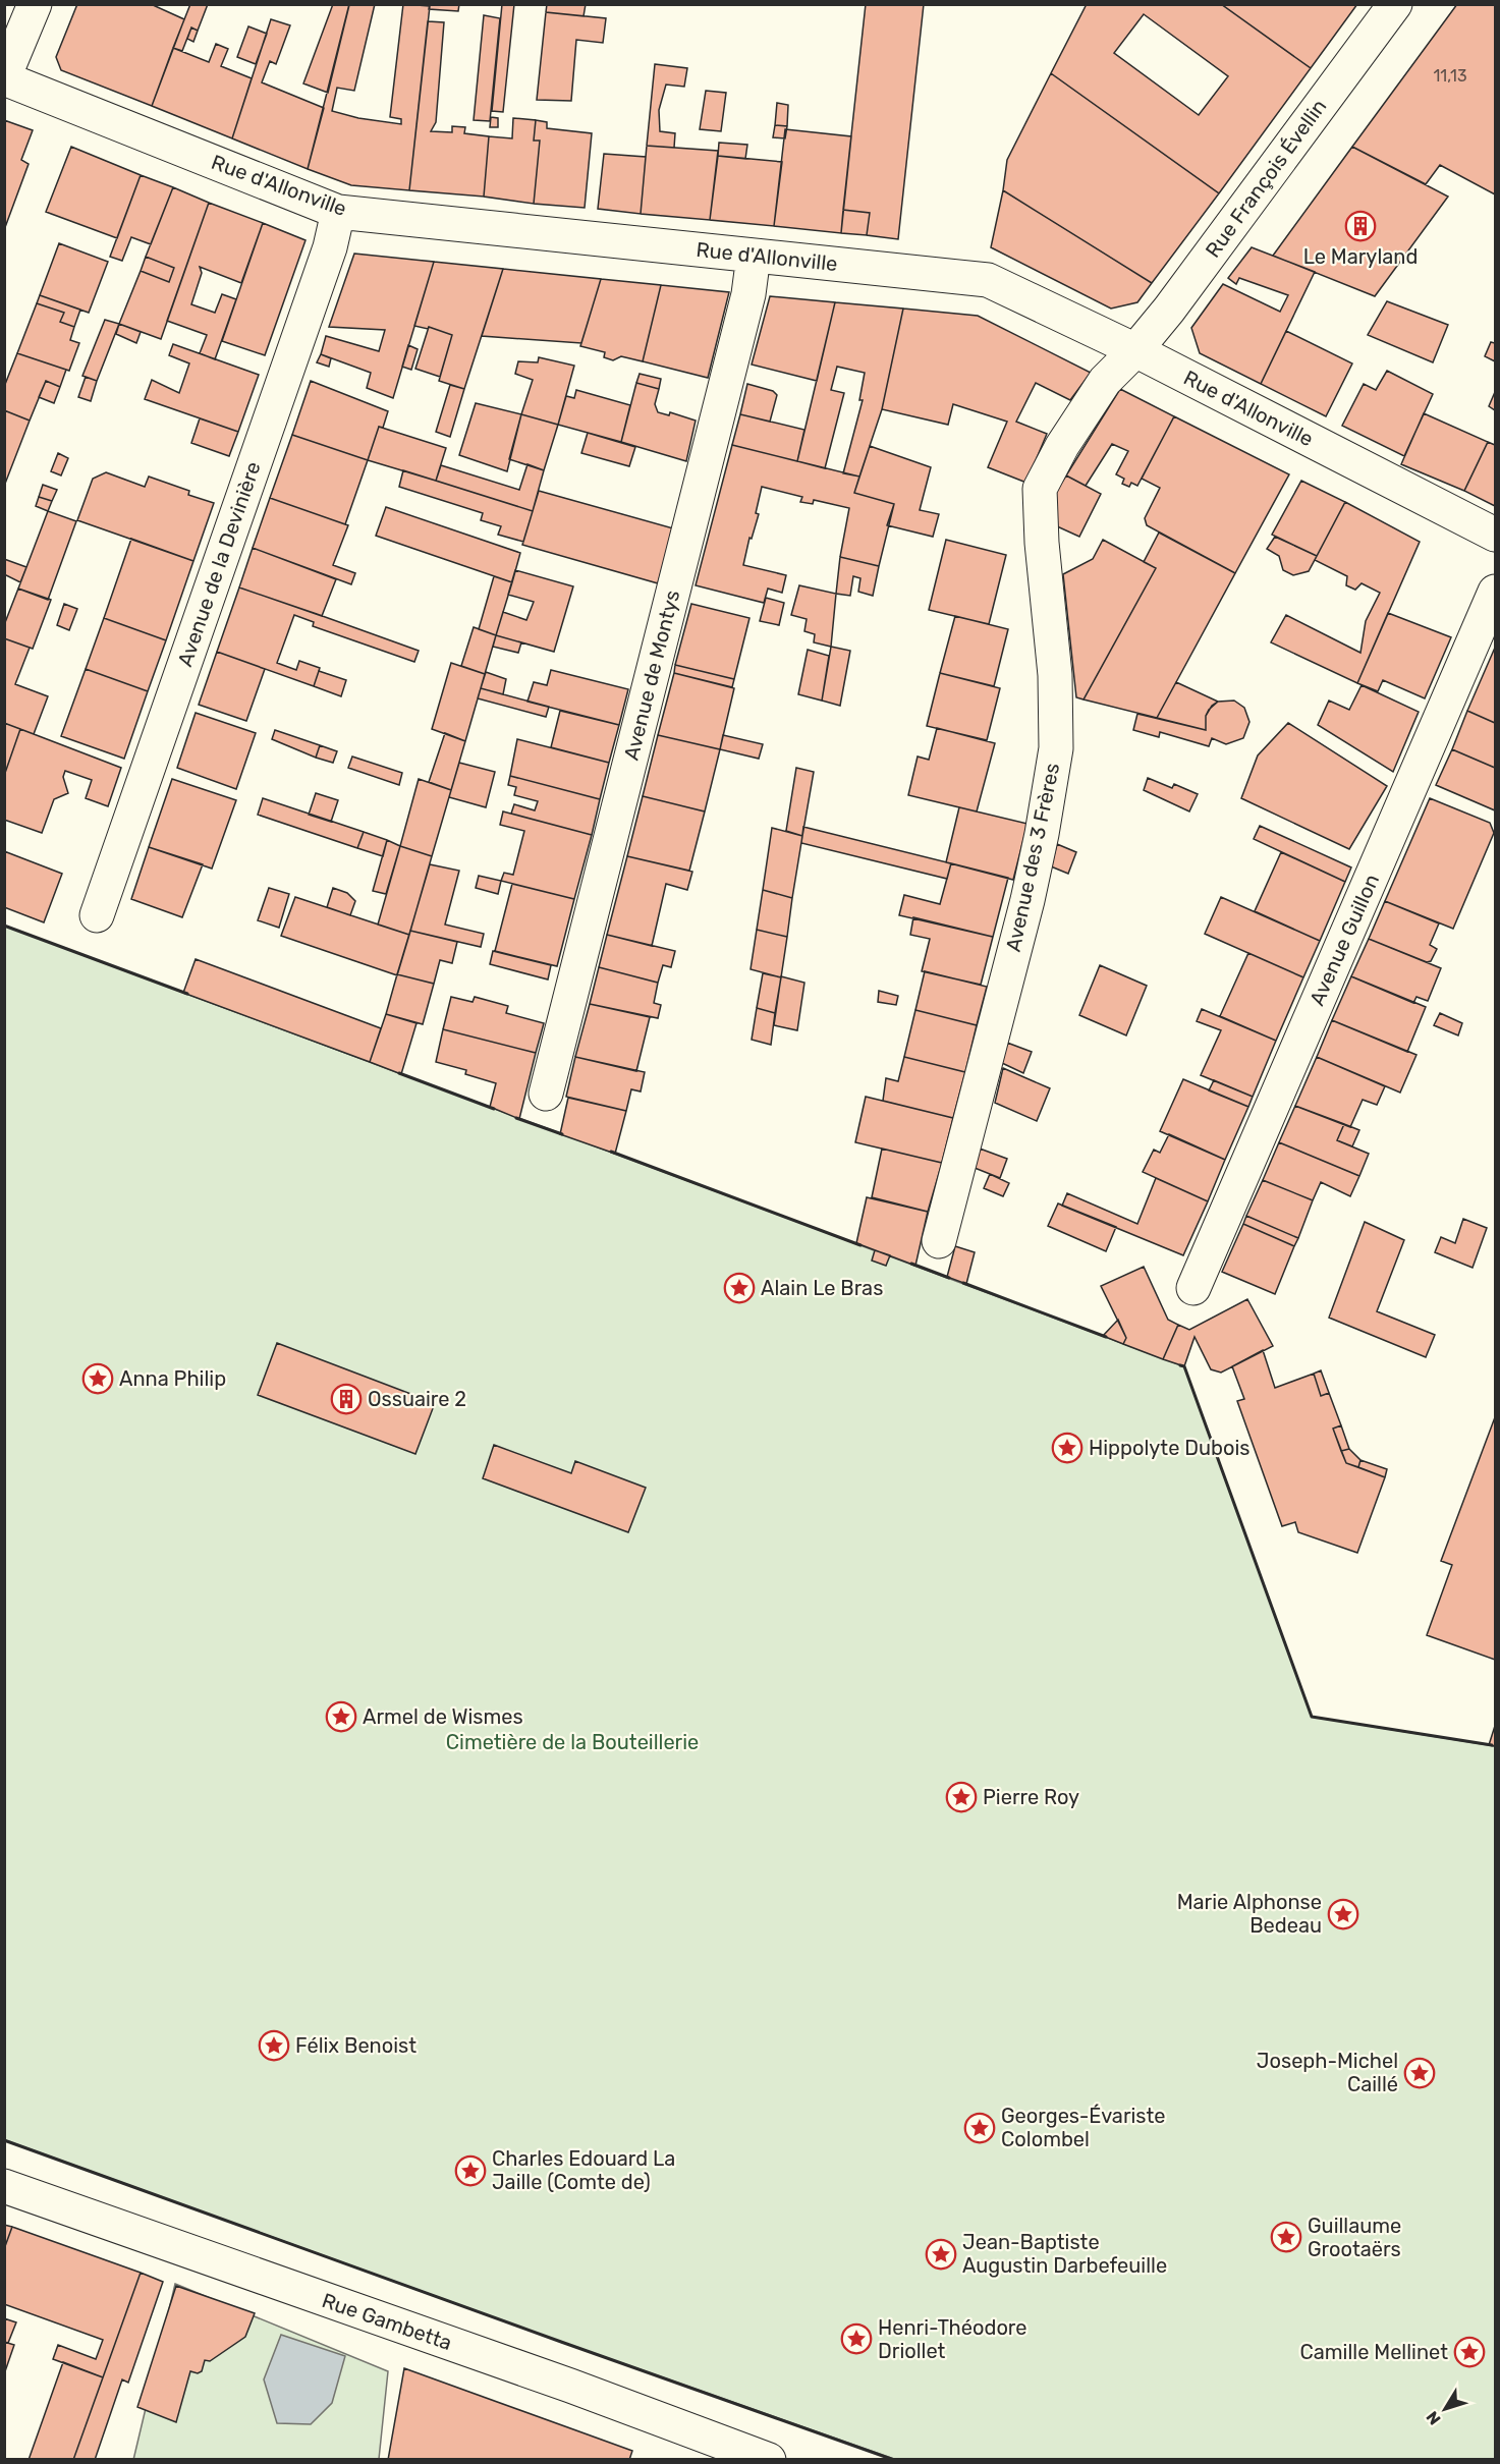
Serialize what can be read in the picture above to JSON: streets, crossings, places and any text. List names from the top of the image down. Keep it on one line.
{"streets":{"street":["Rue François Évellin","Rue d'Allonville","Avenue de la Devinière","Avenue de Montys","Avenue des 3 Frères","Avenue Guillon","Rue Gambetta"]},"crossings":[["Rue François Évellin","Rue d'Allonville"],["Rue François Évellin","Avenue des 3 Frères"],["Rue d'Allonville","Avenue de la Devinière"],["Rue d'Allonville","Avenue de Montys"],["Rue d'Allonville","Avenue des 3 Frères"]],"parks":["Cimetière de la Bouteillerie"],"places":{"building":["Le Maryland","Ossuaire 2"],"place":["Alain Le Bras","Anna Philip","Hippolyte Dubois","Armel de Wismes","Pierre Roy","Marie Alphonse Bedeau","Félix Benoist","Joseph-Michel Caillé","Georges-Évariste Colombel","Charles Edouard La Jaille (Comte de)","Guillaume Grootaërs","Jean-Baptiste Augustin Darbefeuille","Henri-Théodore Driollet","Camille Mellinet"]},"house_numbers":["11,13"],"north":"bottom left"}
